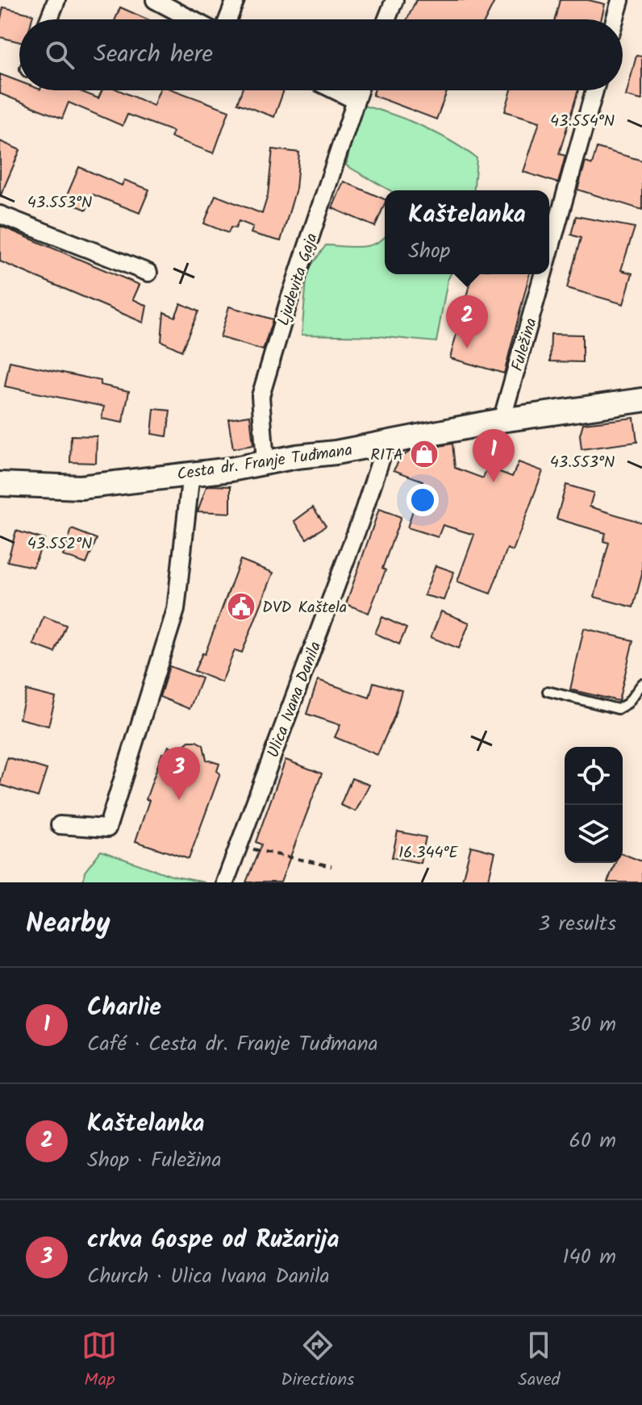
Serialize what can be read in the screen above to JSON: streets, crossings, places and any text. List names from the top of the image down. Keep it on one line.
{"streets":{"main road":["Cesta dr. Franje Tuđmana"],"street":["Ljudevita Gaja","Fuležina","Ulica Ivana Danila"]},"crossings":[["Ljudevita Gaja","Cesta dr. Franje Tuđmana"],["Fuležina","Cesta dr. Franje Tuđmana"],["Cesta dr. Franje Tuđmana","Ulica Ivana Danila"]],"places":{"shop":["RITA"],"public building":["DVD Kaštela"]},"page":{"search":"Search here","popup":["Kaštelanka","Shop"],"pins":["2","1","3"],"heading":["Nearby","3 results"],"list":[{"mark":"1","name":"Charlie","note":"Café · Cesta dr. Franje Tuđmana","value":"30 m"},{"mark":"2","name":"Kaštelanka","note":"Shop · Fuležina","value":"60 m"},{"mark":"3","name":"crkva Gospe od Ružarija","note":"Church · Ulica Ivana Danila","value":"140 m"}],"nav":["Map","Directions","Saved"]},"coordinates":["43.554°N","43.553°N","43.552°N","16.344°E"]}
